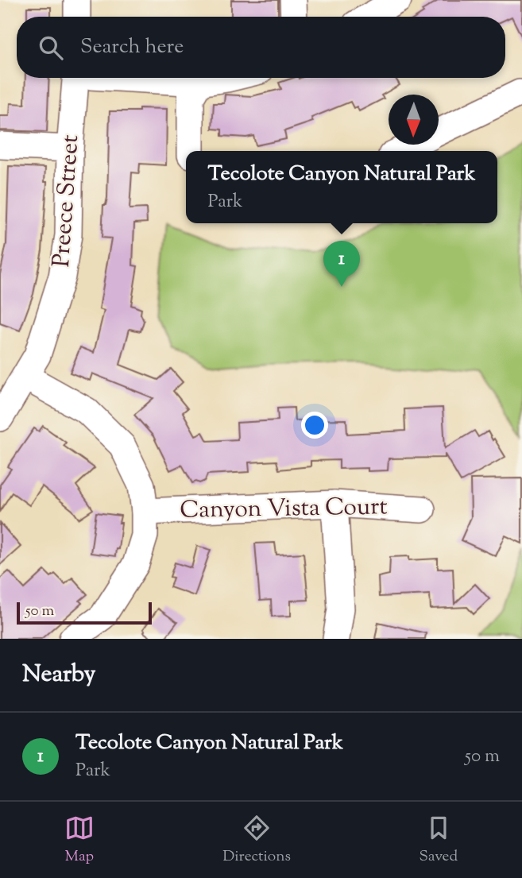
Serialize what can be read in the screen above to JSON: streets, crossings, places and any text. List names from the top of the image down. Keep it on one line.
{"streets":{"street":["Preece Street","Canyon Vista Court"]},"scale_bar":"50 m","north":"bottom","page":{"search":"Search here","popup":["Tecolote Canyon Natural Park","Park"],"pins":"1","scale":"50 m","heading":"Nearby","list":[{"mark":"1","name":"Tecolote Canyon Natural Park","note":"Park","value":"50 m"}],"nav":["Map","Directions","Saved"]}}
